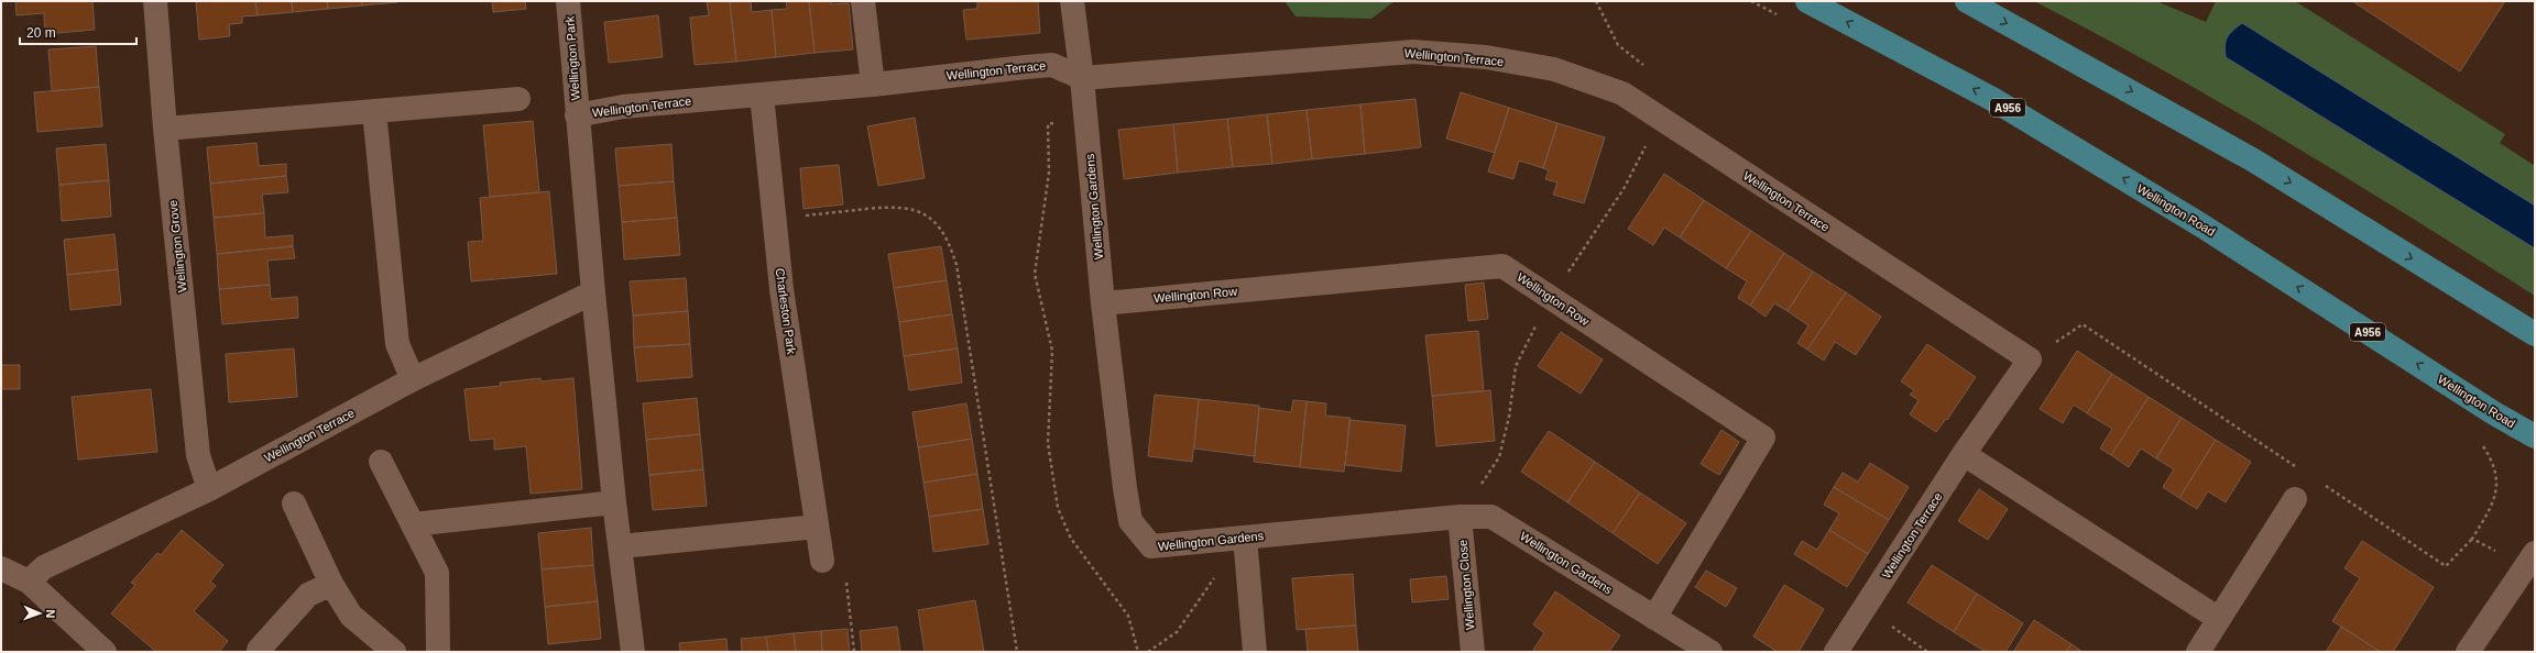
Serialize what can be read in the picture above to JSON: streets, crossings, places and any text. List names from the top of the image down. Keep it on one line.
{"streets":{"main road":["A956","Wellington Road"],"street":["Wellington Terrace","Wellington Park","Wellington Gardens","Wellington Grove","Wellington Row","Charleston Park","Wellington Close"]},"crossings":[["Wellington Terrace","Wellington Park"],["Wellington Terrace","Wellington Gardens"],["Wellington Terrace","Wellington Grove"],["Wellington Terrace","Charleston Park"],["Wellington Gardens","Wellington Row"],["Wellington Gardens","Wellington Close"]],"scale_bar":"20 m","north":"right"}
